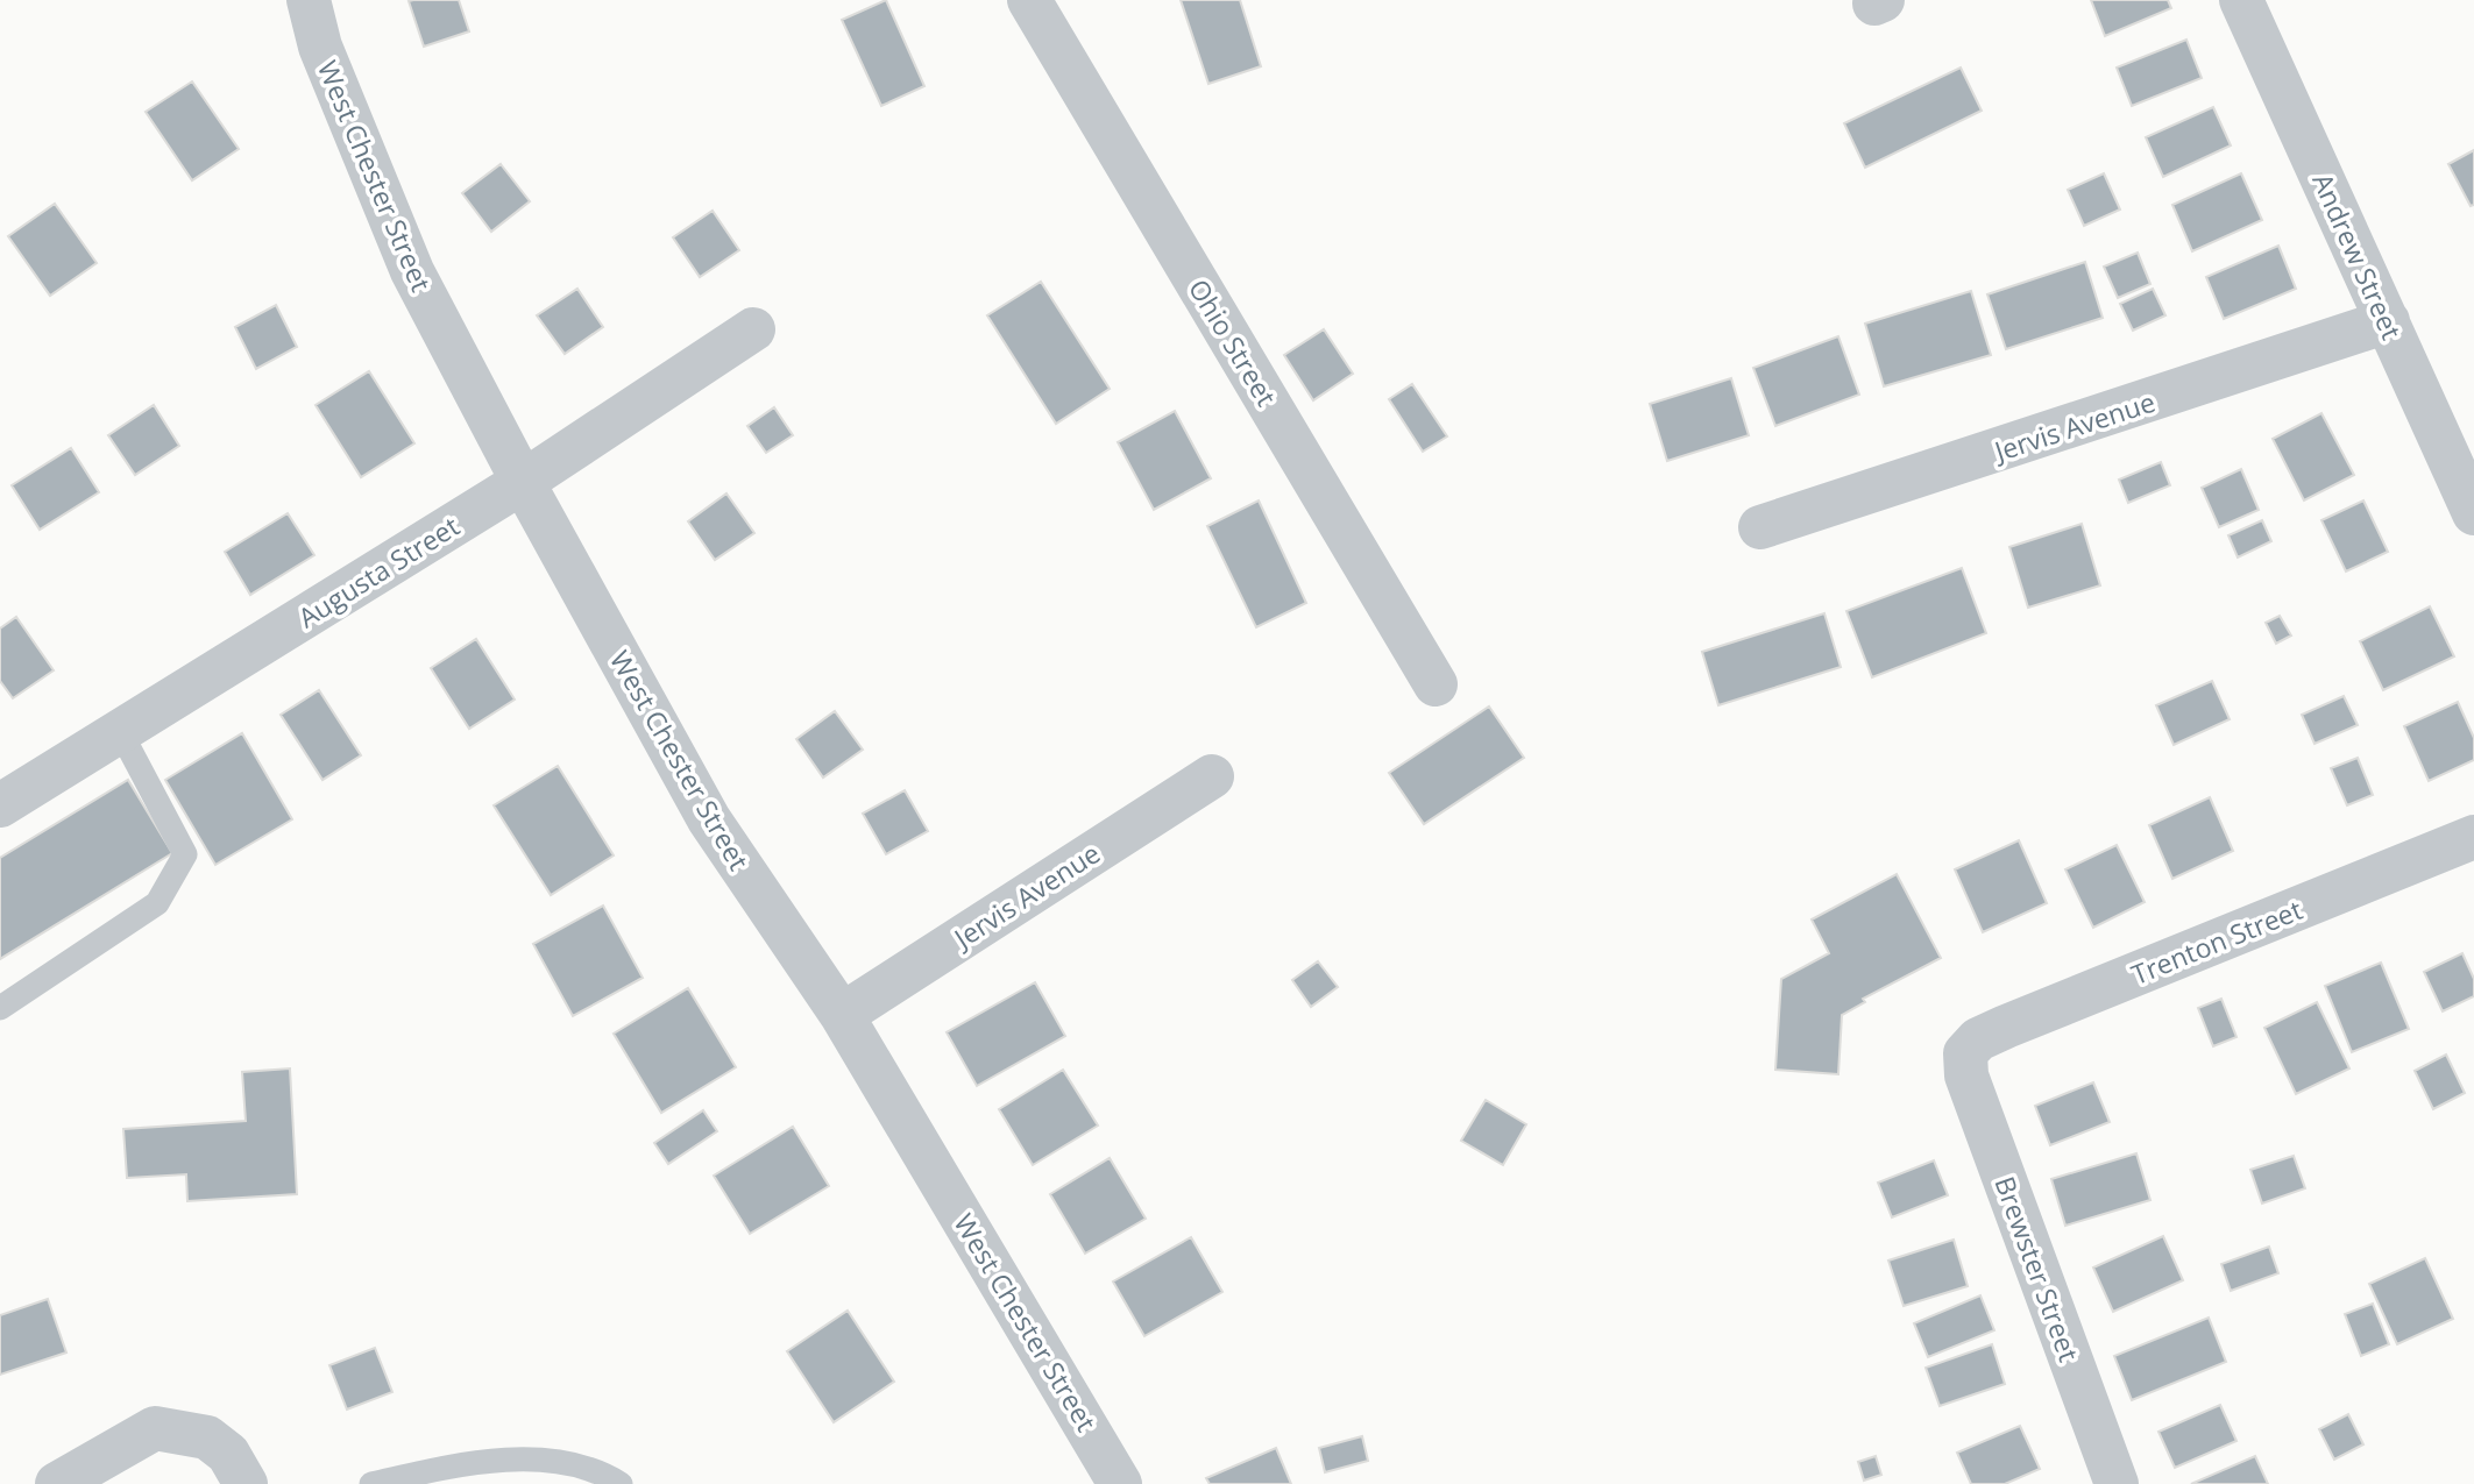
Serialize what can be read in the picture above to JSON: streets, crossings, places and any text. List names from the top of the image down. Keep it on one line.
{"streets":{"street":["West Chester Street","Andrew Street","Ohio Street","Jervis Avenue","Augusta Street","Trenton Street","Brewster Street"]},"crossings":[["West Chester Street","Jervis Avenue"],["West Chester Street","Augusta Street"],["Andrew Street","Jervis Avenue"],["Trenton Street","Brewster Street"]]}
